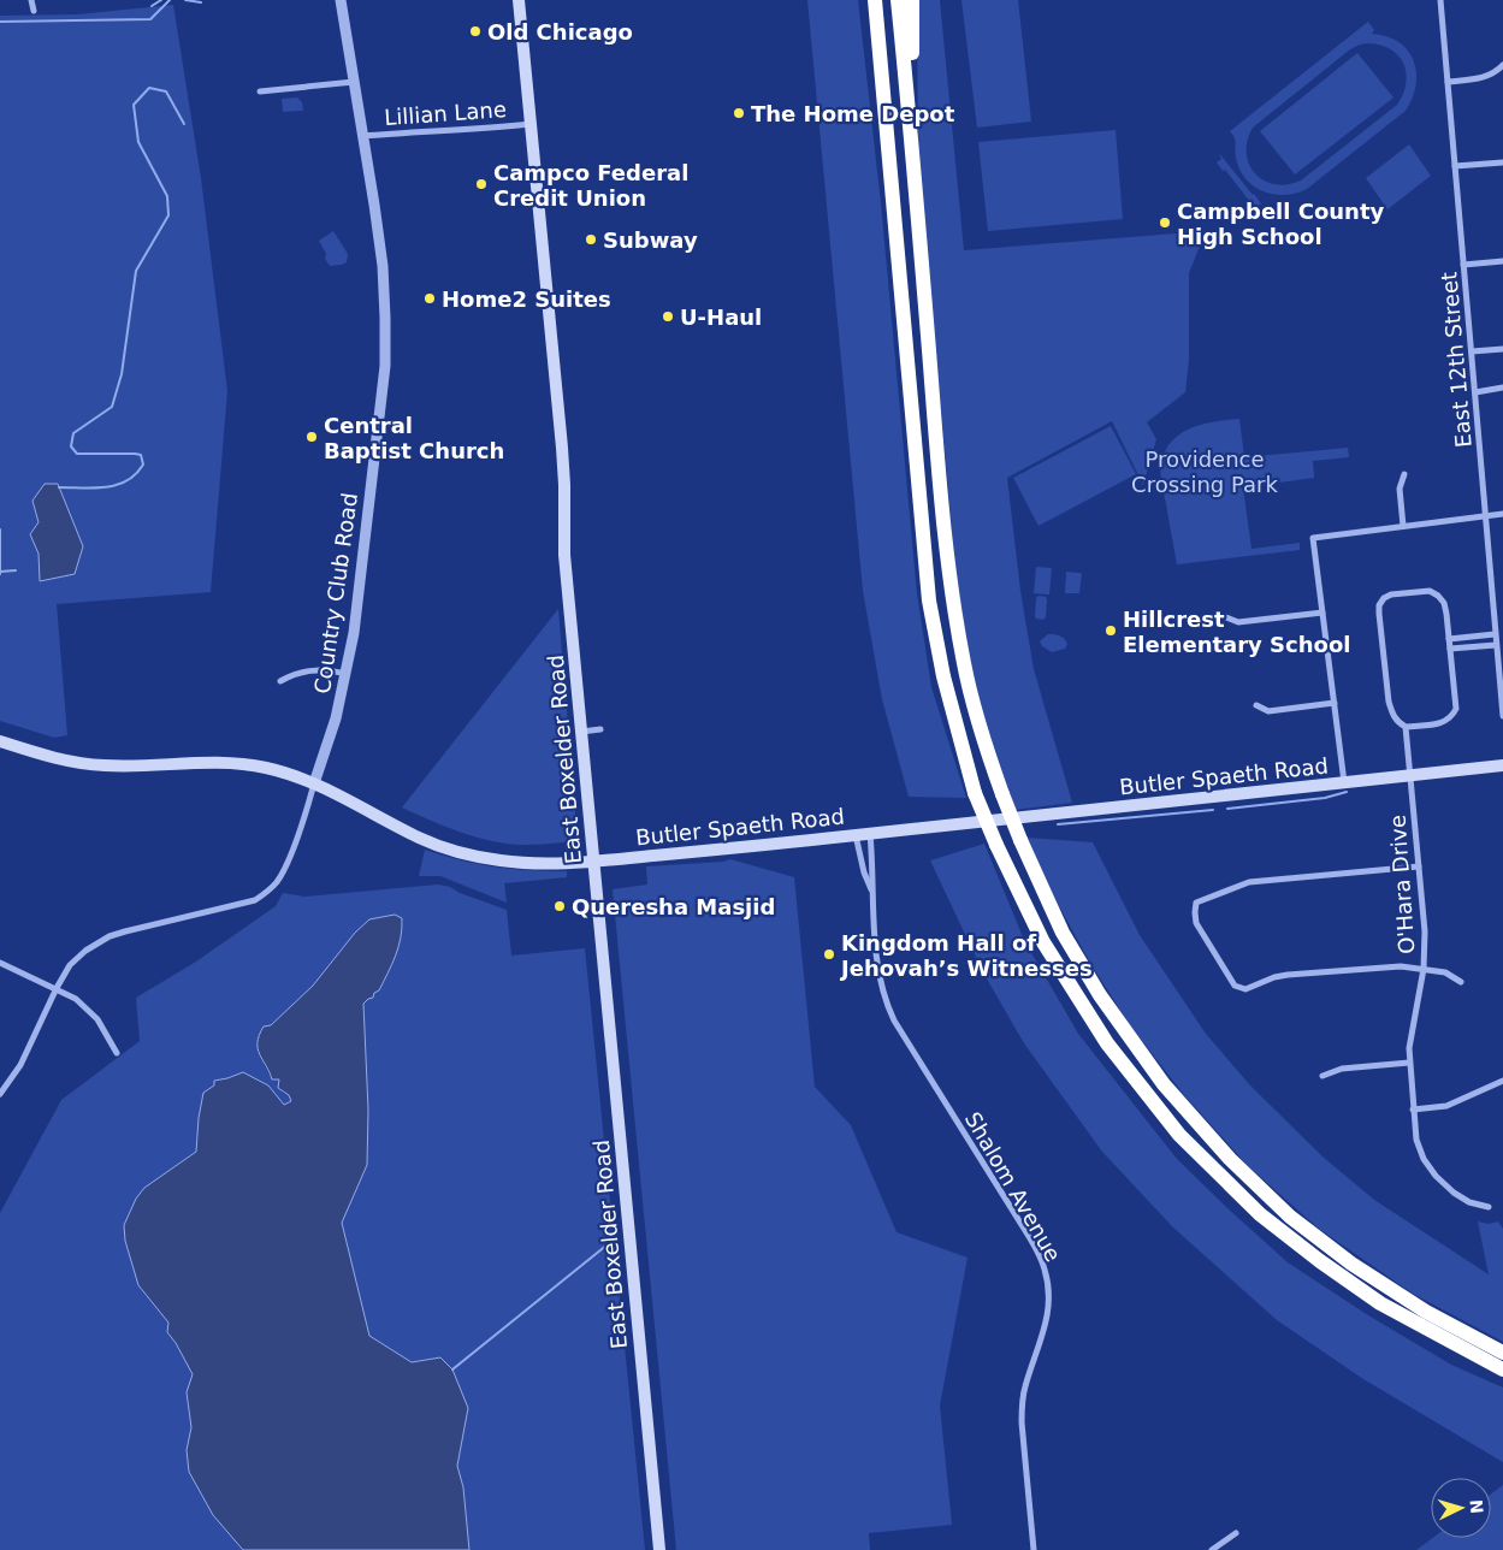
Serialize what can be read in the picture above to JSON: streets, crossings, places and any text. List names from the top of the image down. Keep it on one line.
{"streets":{"main road":["East Boxelder Road","Butler Spaeth Road"],"street":["Lillian Lane","East 12th Street","Country Club Road","O'Hara Drive","Shalom Avenue"]},"crossings":[["Lillian Lane","Country Club Road"],["Lillian Lane","East Boxelder Road"],["Country Club Road","Butler Spaeth Road"],["East Boxelder Road","Butler Spaeth Road"],["Butler Spaeth Road","O'Hara Drive"],["Butler Spaeth Road","Shalom Avenue"]],"parks":["Providence Crossing Park"],"places":["Old Chicago","The Home Depot","Campco Federal Credit Union","Campbell County High School","Subway","Home2 Suites","U-Haul","Central Baptist Church","Hillcrest Elementary School","Queresha Masjid","Kingdom Hall of Jehovah’s Witnesses"],"north":"right"}
